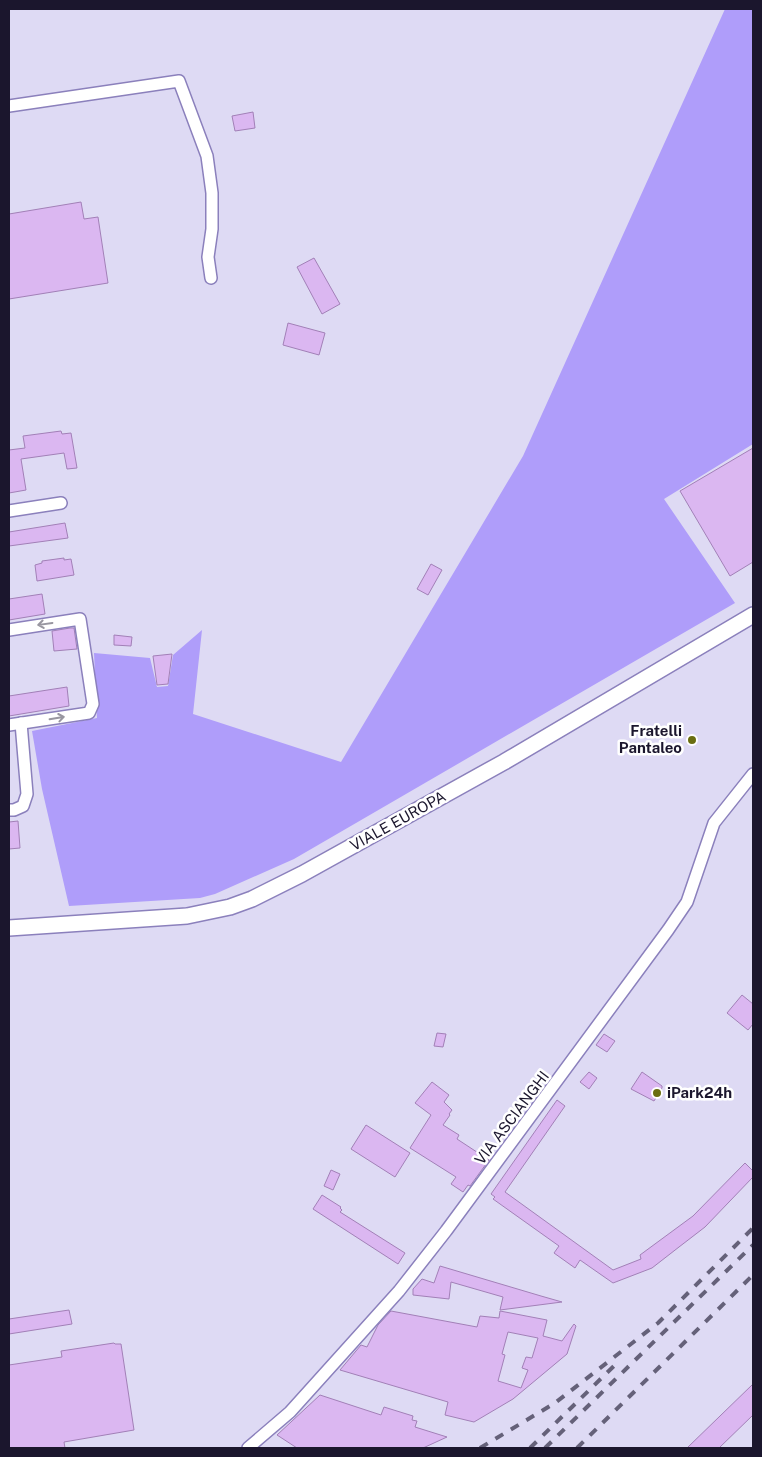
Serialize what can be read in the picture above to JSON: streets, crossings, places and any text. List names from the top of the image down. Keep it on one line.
{"streets":{"main road":["VIALE EUROPA"],"street":["VIA ASCIANGHI"]},"places":["Fratelli Pantaleo","iPark24h"]}
